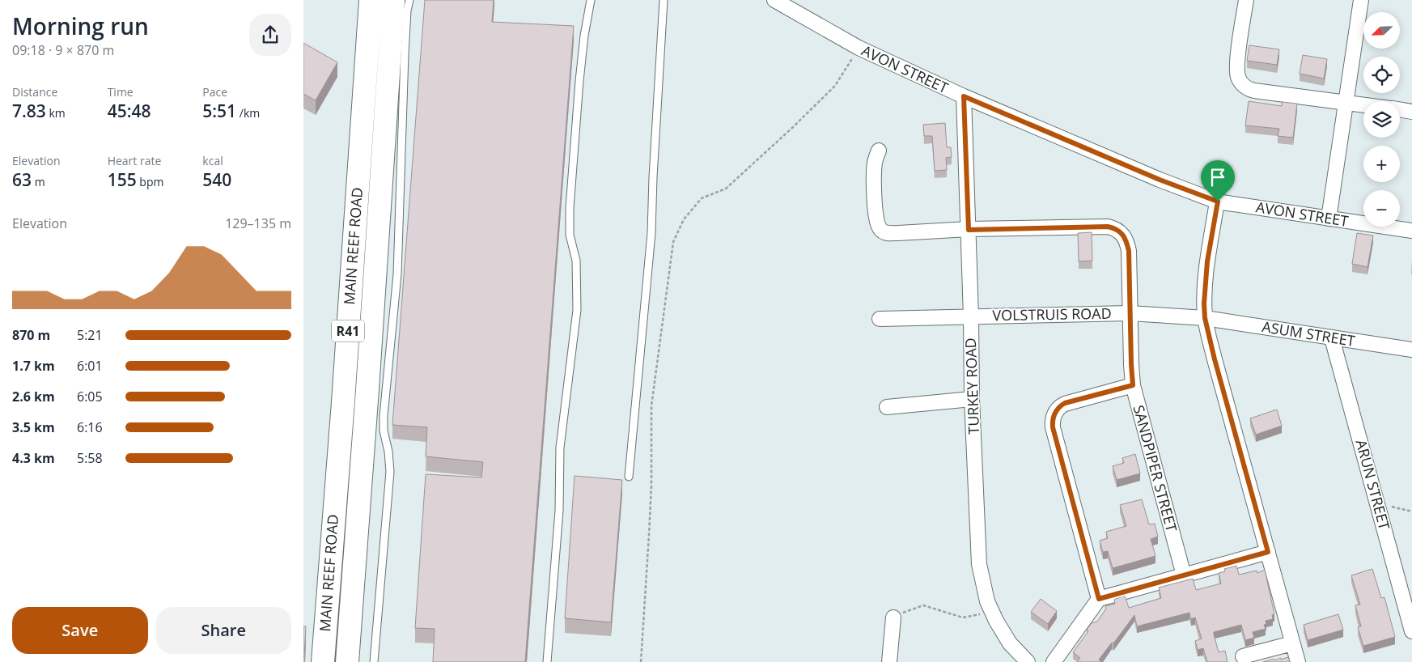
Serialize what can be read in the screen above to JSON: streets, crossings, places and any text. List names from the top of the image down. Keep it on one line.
{"streets":{"main road":["MAIN REEF ROAD","R41"],"street":["AVON STREET","VOLSTRUIS ROAD","ASUM STREET","TURKEY ROAD","SANDPIPER STREET","ARUN STREET"]},"crossings":[["AVON STREET","TURKEY ROAD"],["VOLSTRUIS ROAD","ASUM STREET"],["VOLSTRUIS ROAD","TURKEY ROAD"],["VOLSTRUIS ROAD","SANDPIPER STREET"],["ASUM STREET","ARUN STREET"],["TURKEY ROAD","SANDPIPER STREET"]],"north":"bottom left","page":{"heading":["Morning run","09:18 · 9 × 870 m"],"map_buttons":["+","−"],"stats":[["Distance","7.83 km"],["Time","45:48"],["Pace","5:51 /km"],["Elevation","63 m"],["Heart rate","155 bpm"],["kcal","540"]],"chart":["Elevation","129–135 m"],"list":[{"name":"870 m","note":"5:21"},{"name":"1.7 km","note":"6:01"},{"name":"2.6 km","note":"6:05"},{"name":"3.5 km","note":"6:16"},{"name":"4.3 km","note":"5:58"}],"buttons":["Save","Share"]}}
